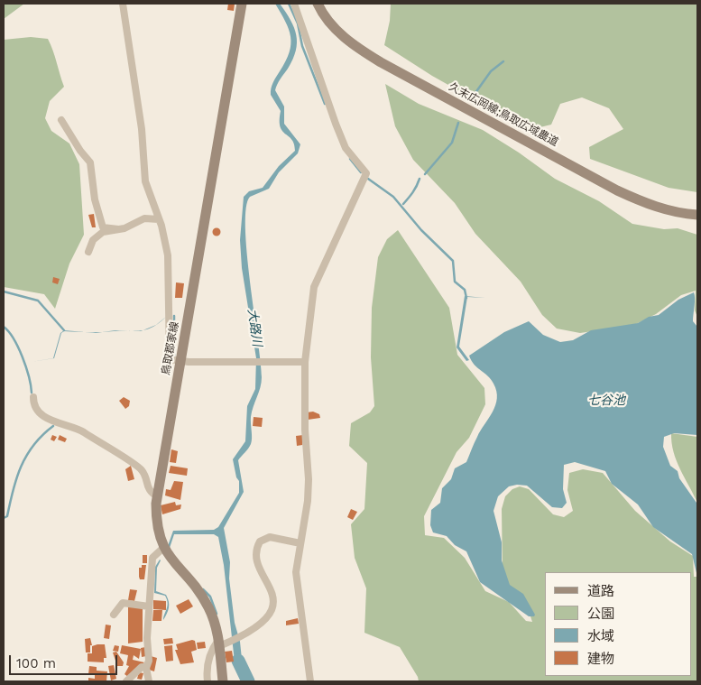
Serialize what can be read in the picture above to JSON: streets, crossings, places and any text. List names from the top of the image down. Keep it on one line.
{"streets":{"main road":["久末広岡線;鳥取広域農道","鳥取郡家線"]},"water":["大路川","七谷池"],"legend":["道路","公園","水域","建物"],"scale_bar":"100 m"}
